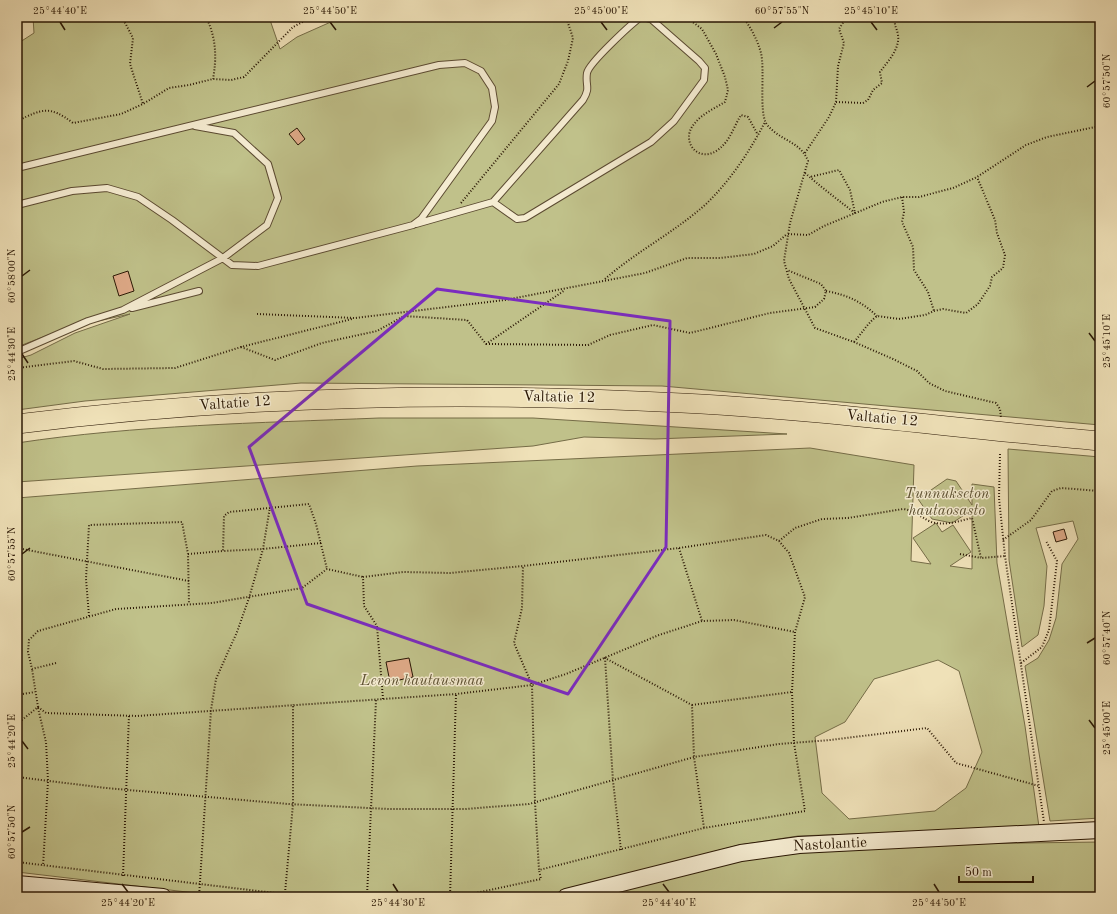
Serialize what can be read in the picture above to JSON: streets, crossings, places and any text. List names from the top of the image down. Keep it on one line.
{"streets":{"highway":["Valtatie 12"],"main road":["Nastolantie"]},"parks":["Tunnukseton hautaosasto","Levon hautausmaa"],"scale_bar":"50 m","coordinates":["25°44'40\"E","25°44'50\"E","25°45'00\"E","60°57'55\"N","25°45'10\"E","60°57'50\"N","60°58'00\"N","25°44'30\"E","60°57'40\"N","25°44'20\"E"]}
